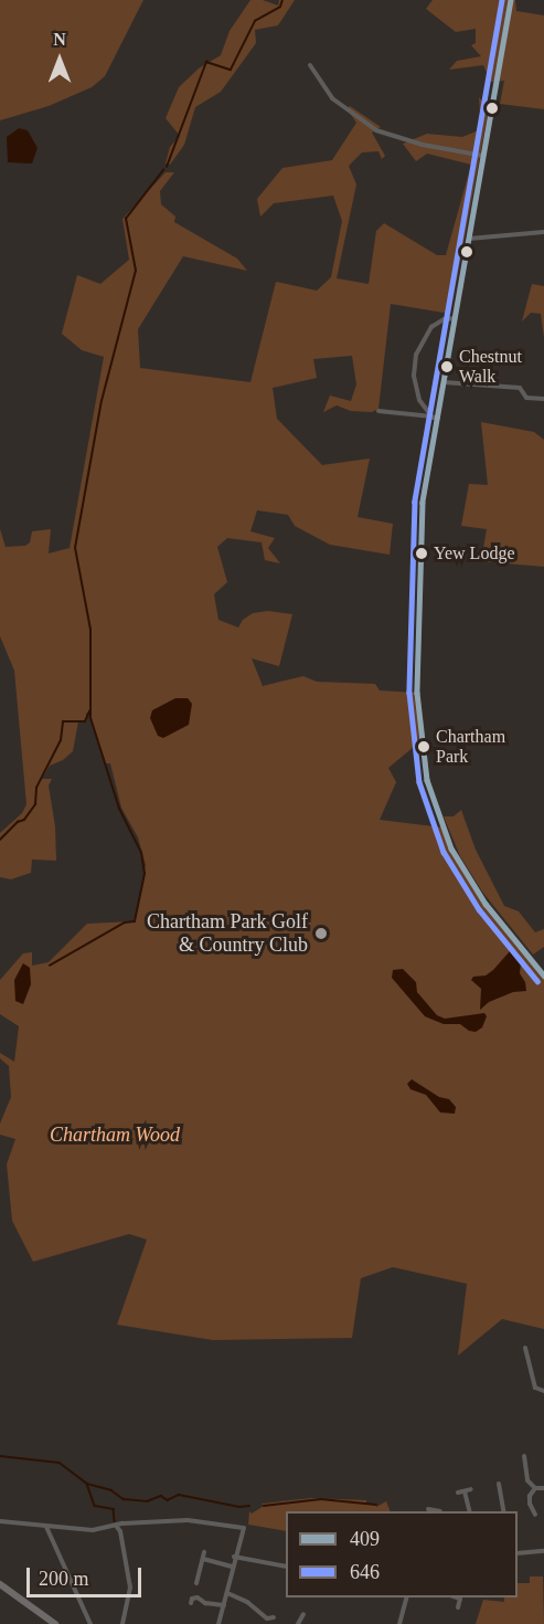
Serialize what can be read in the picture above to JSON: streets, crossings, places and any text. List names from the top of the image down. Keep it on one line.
{"parks":["Chartham Wood"],"places":["Chestnut Walk","Yew Lodge","Chartham Park","Chartham Park Golf & Country Club"],"lines":["transit line 409","transit line 646"],"legend":["409","646"],"scale_bar":"200 m","north":"top"}
